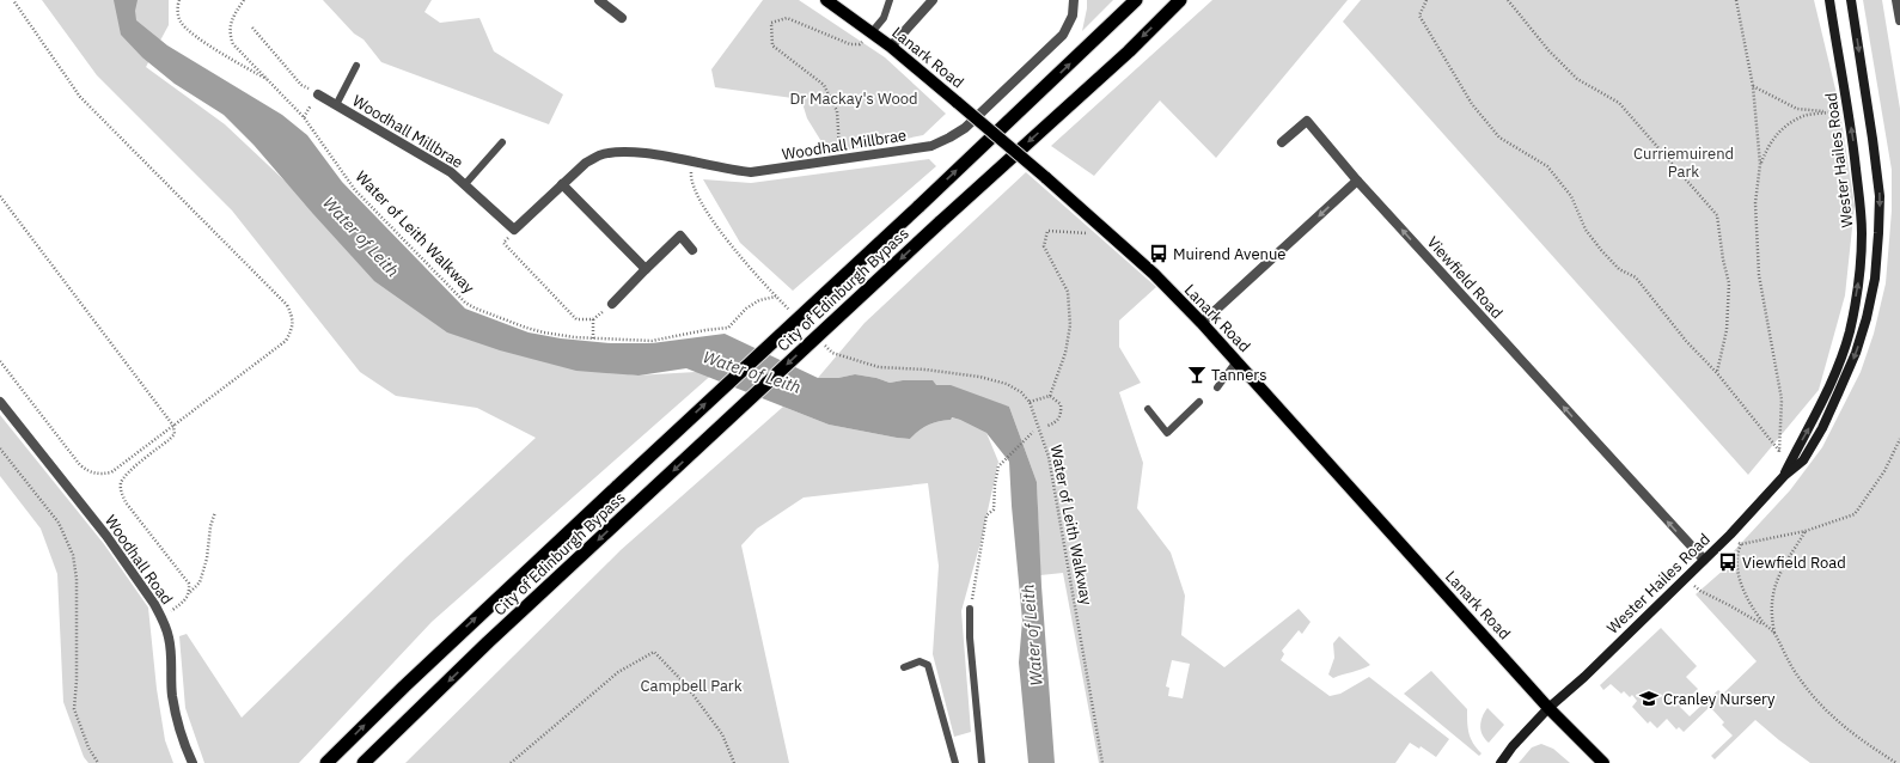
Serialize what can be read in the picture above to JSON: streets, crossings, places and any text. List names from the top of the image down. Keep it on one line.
{"streets":{"highway":["City of Edinburgh Bypass"],"main road":["Lanark Road","Wester Hailes Road"],"street":["Woodhall Millbrae","Viewfield Road","Woodhall Road"],"path":["Water of Leith Walkway"]},"crossings":[["Lanark Road","Wester Hailes Road"],["Wester Hailes Road","Viewfield Road"]],"one_way":["Viewfield Road"],"water":["Water of Leith"],"parks":["Dr Mackay's Wood","Curriemuirend Park","Campbell Park"],"places":{"bus stop":["Muirend Avenue","Viewfield Road"],"bar":["Tanners"],"school or university":["Cranley Nursery"]}}
